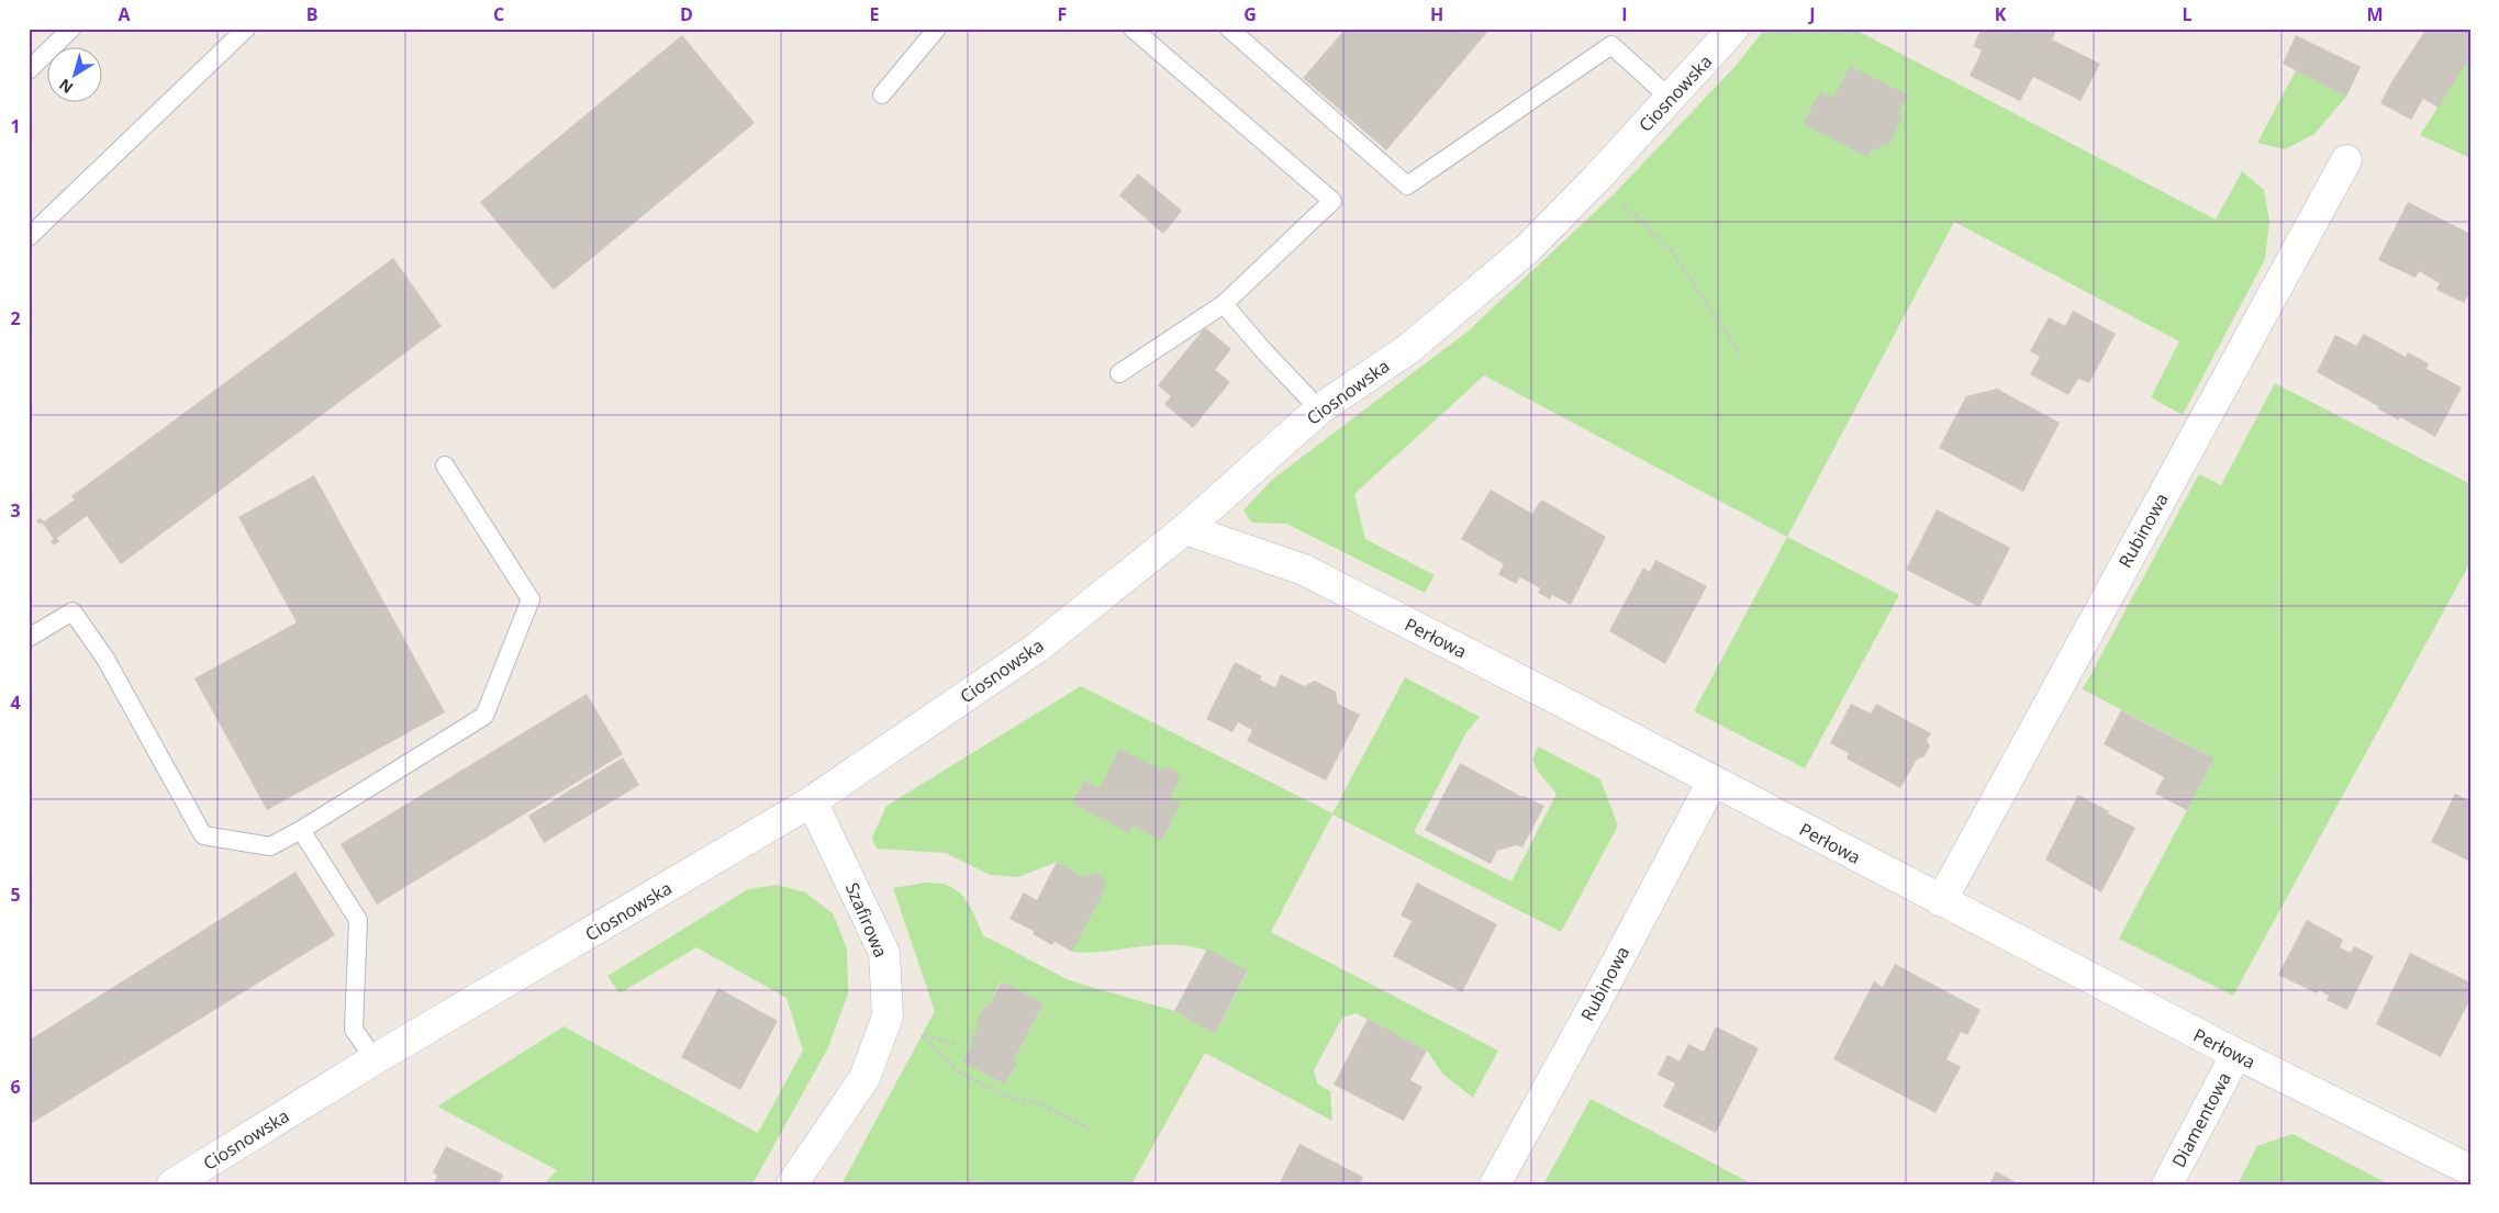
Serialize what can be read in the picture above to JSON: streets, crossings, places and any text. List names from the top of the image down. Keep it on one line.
{"streets":{"street":["Ciosnowska","Rubinowa","Perłowa","Szafirowa","Diamentowa"]},"crossings":[["Ciosnowska","Perłowa"],["Ciosnowska","Szafirowa"],["Rubinowa","Perłowa"],["Perłowa","Diamentowa"]],"north":"bottom left","grid":{"columns":["A","B","C","D","E","F","G","H","I","J","K","L","M"],"rows":["1","2","3","4","5","6"]}}
